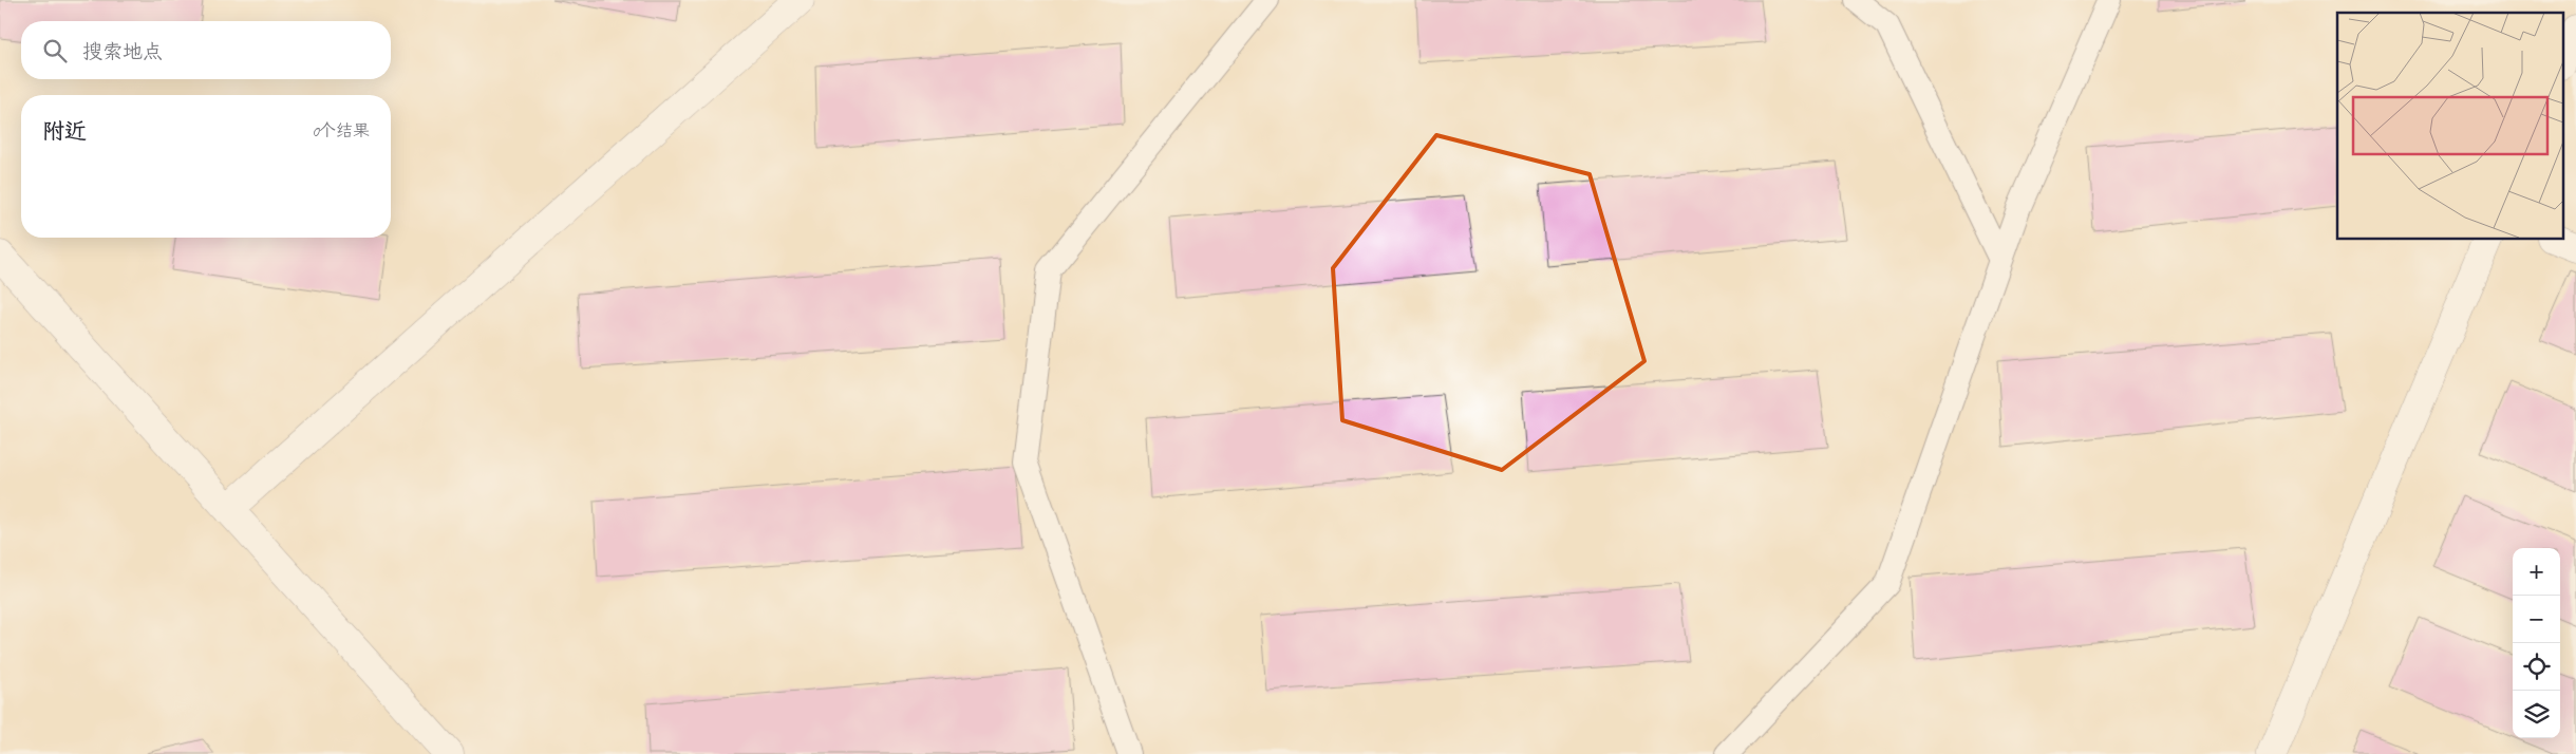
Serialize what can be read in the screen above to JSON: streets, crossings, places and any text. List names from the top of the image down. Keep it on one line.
{"page":{"search":"搜索地点","heading":["附近","0个结果"],"map_buttons":["+","−"]}}
